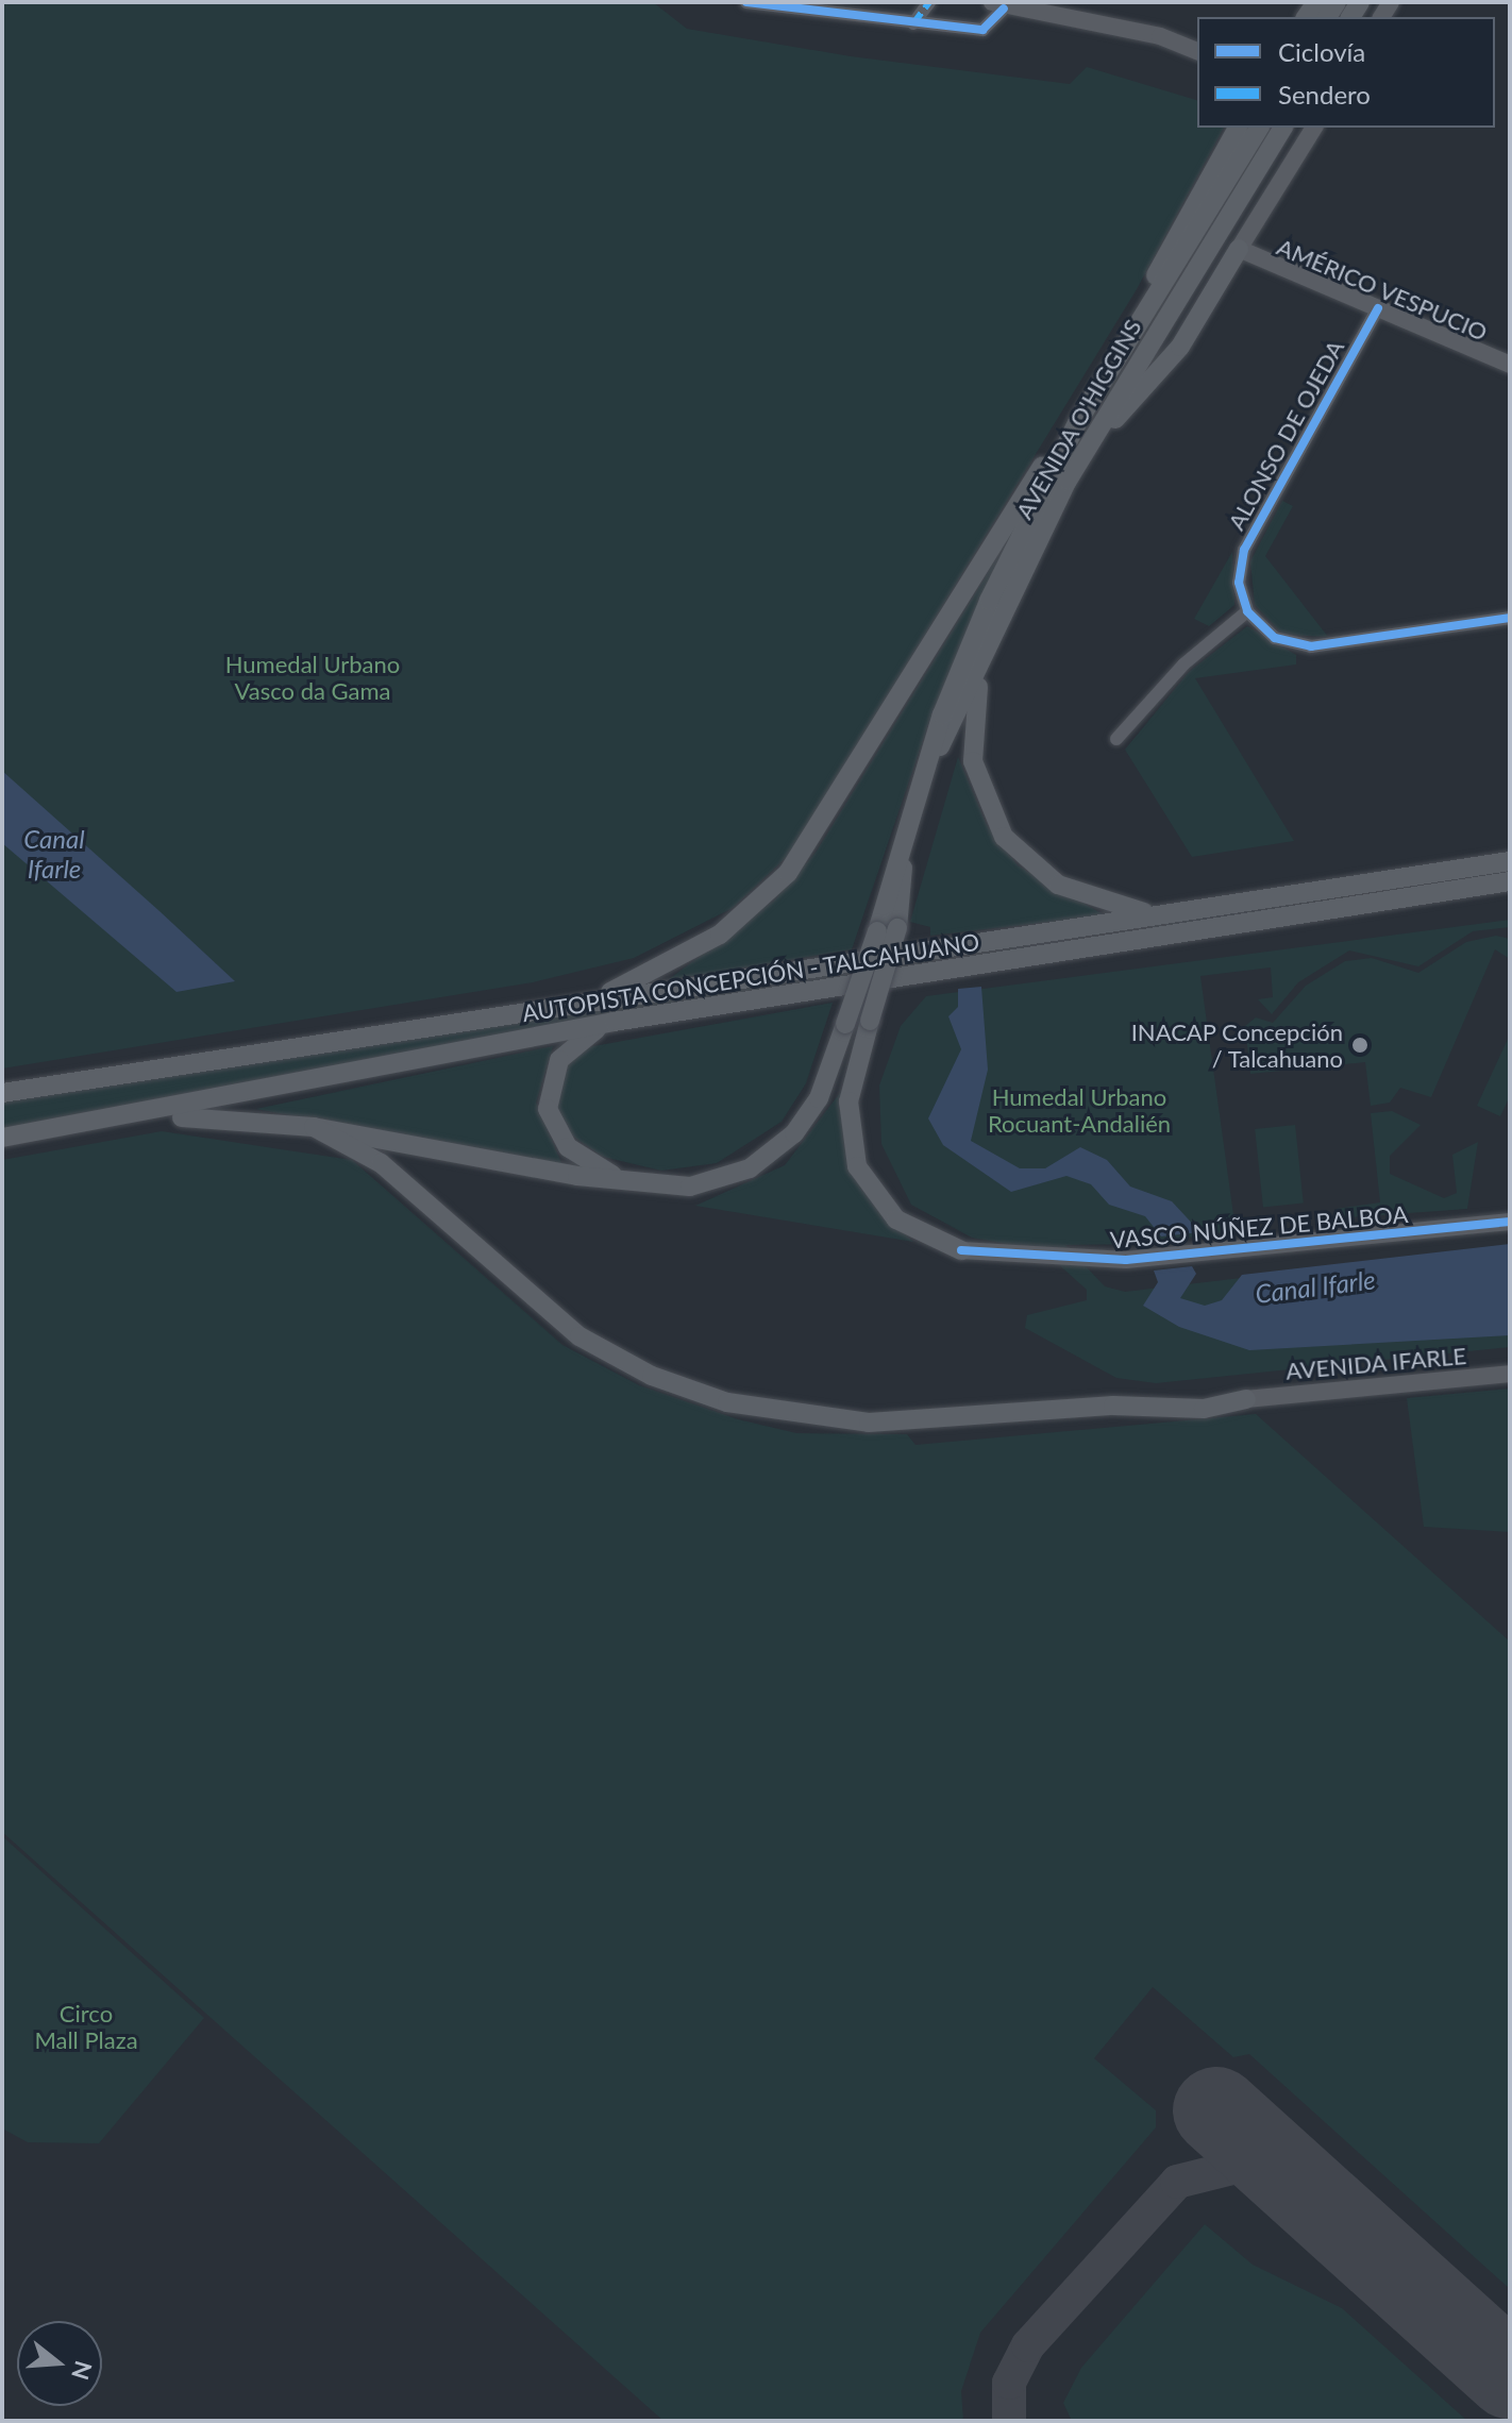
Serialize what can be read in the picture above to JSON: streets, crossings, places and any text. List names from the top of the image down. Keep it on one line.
{"streets":{"main road":["AVENIDA O'HIGGINS","AUTOPISTA CONCEPCIÓN - TALCAHUANO"],"street":["AMÉRICO VESPUCIO","ALONSO DE OJEDA","VASCO NÚÑEZ DE BALBOA","AVENIDA IFARLE"]},"crossings":[["AMÉRICO VESPUCIO","ALONSO DE OJEDA"]],"water":["Canal Ifarle"],"parks":["Humedal Urbano Vasco da Gama","Humedal Urbano Rocuant-Andalién","Circo Mall Plaza"],"places":["INACAP Concepción / Talcahuano"],"legend":["Ciclovía","Sendero"],"north":"right"}
